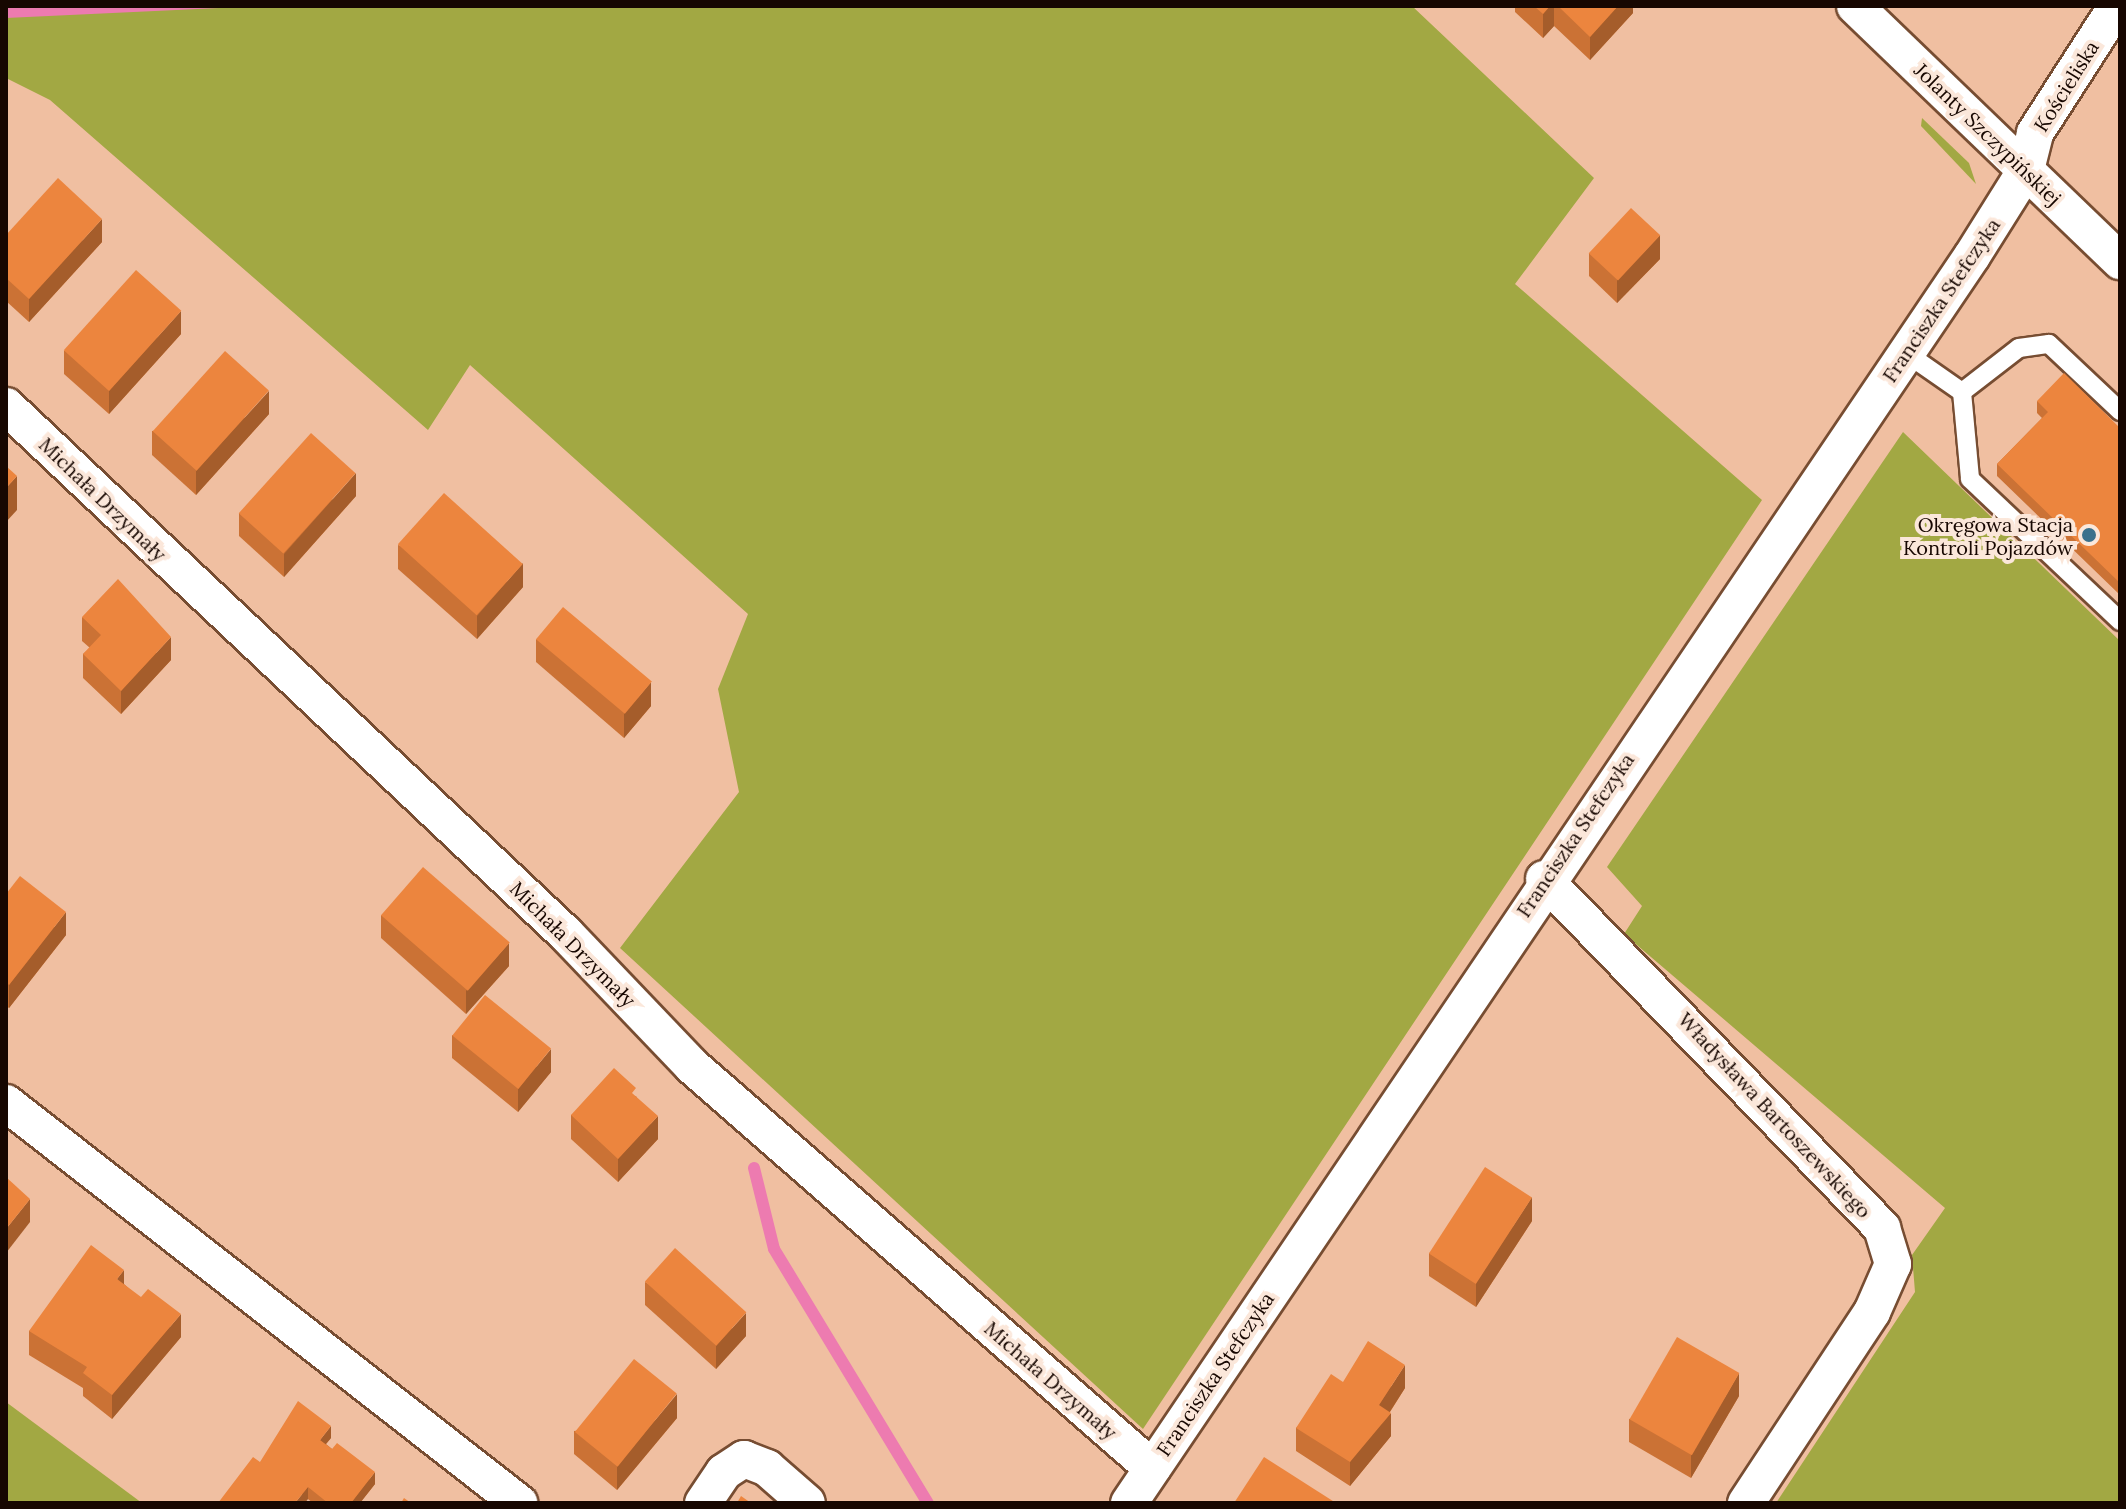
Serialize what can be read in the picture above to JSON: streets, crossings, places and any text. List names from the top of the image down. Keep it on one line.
{"streets":{"street":["Kościeliska","Jolanty Szczypińskiej","Franciszka Stefczyka","Michała Drzymały","Władysława Bartoszewskiego"]},"crossings":[["Kościeliska","Jolanty Szczypińskiej"],["Kościeliska","Franciszka Stefczyka"],["Jolanty Szczypińskiej","Franciszka Stefczyka"],["Franciszka Stefczyka","Michała Drzymały"],["Franciszka Stefczyka","Władysława Bartoszewskiego"]],"places":["Okręgowa Stacja Kontroli Pojazdów"]}
